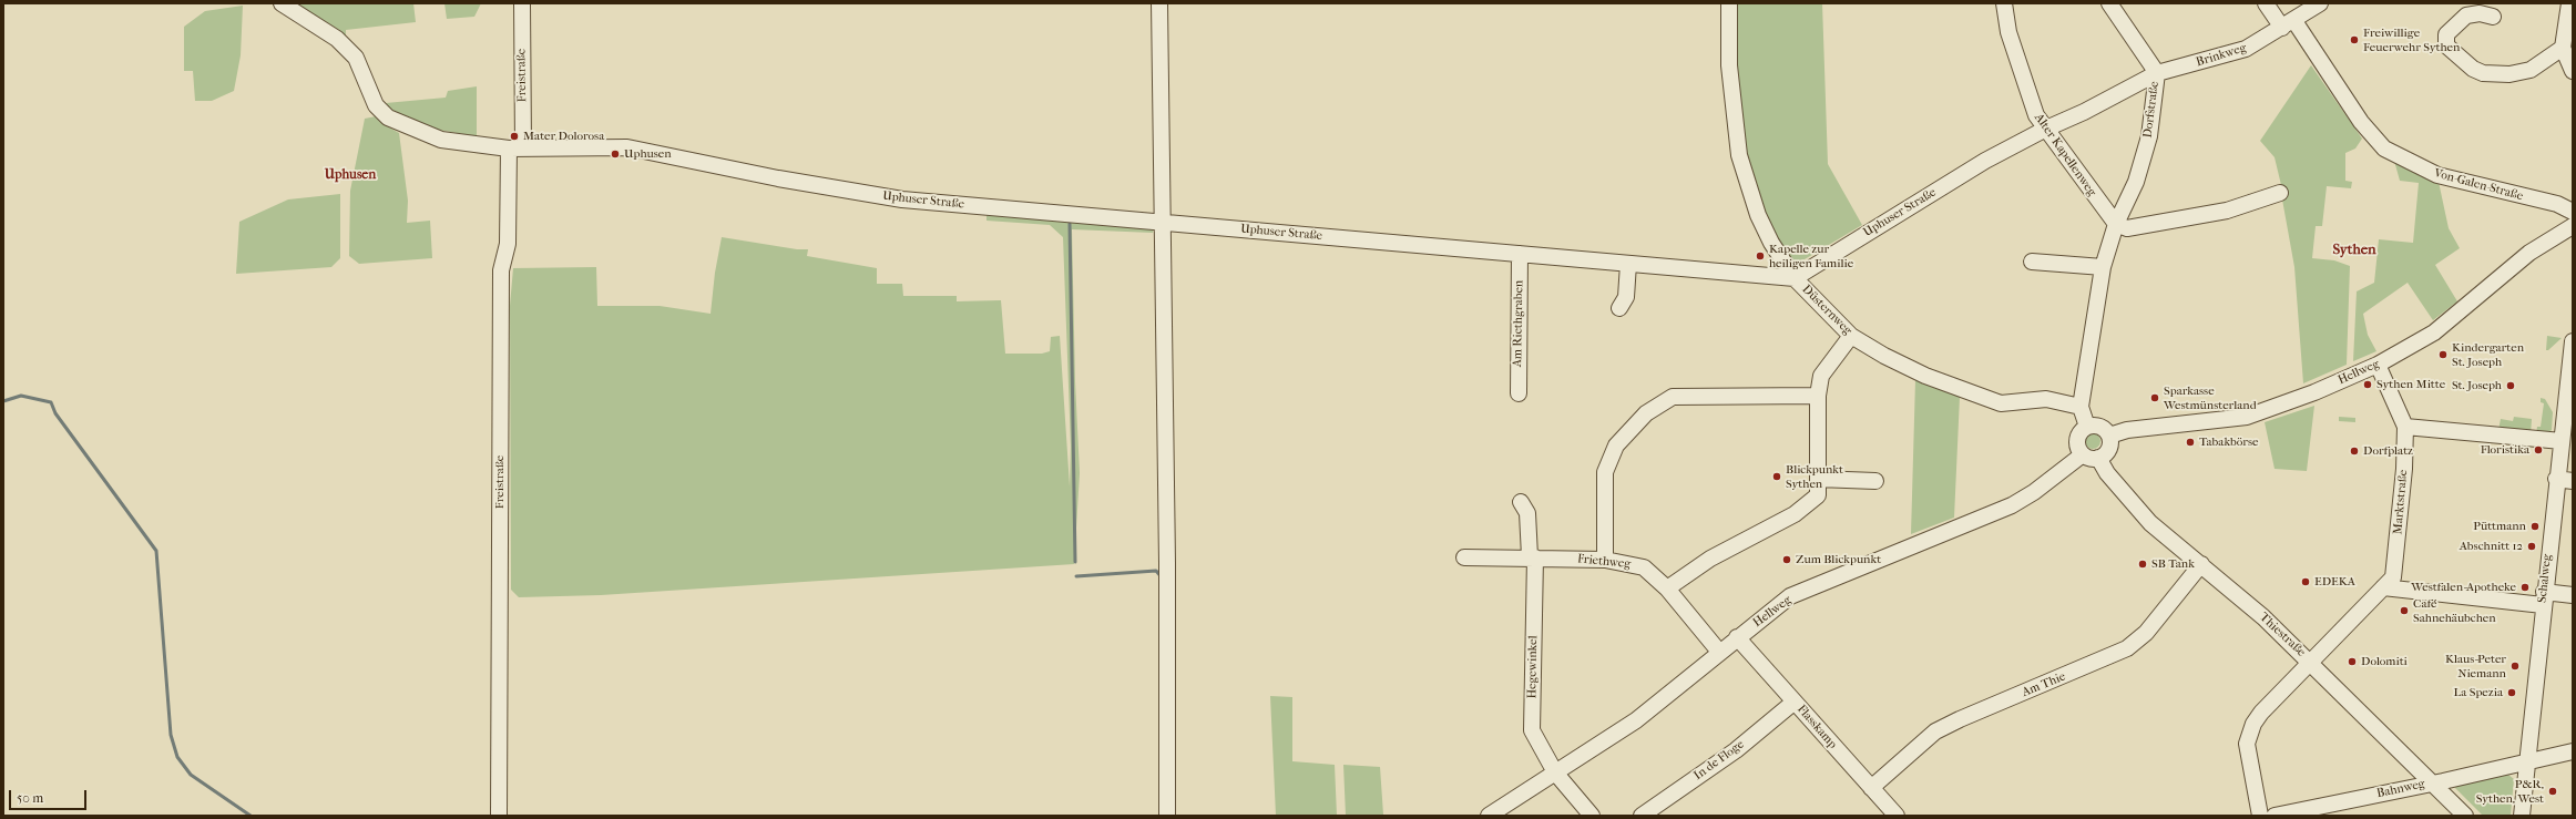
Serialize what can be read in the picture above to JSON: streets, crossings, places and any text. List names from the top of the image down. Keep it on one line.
{"streets":{"street":["Brinkweg","Freistraße","Dorfstraße","Alter Kapellenweg","Von-Galen-Straße","Uphuser Straße","Düsternweg","Am Riethgraben","Hellweg","Marktstraße","Friethweg","Schalweg","Thiestraße","Hegewinkel","Am Thie","Flasskamp","In de Floge","Bahnweg"]},"crossings":[["Brinkweg","Dorfstraße"],["Brinkweg","Von-Galen-Straße"],["Brinkweg","Uphuser Straße"],["Freistraße","Uphuser Straße"],["Dorfstraße","Alter Kapellenweg"],["Dorfstraße","Uphuser Straße"],["Dorfstraße","Düsternweg"],["Alter Kapellenweg","Uphuser Straße"],["Uphuser Straße","Düsternweg"],["Uphuser Straße","Am Riethgraben"],["Hellweg","Marktstraße"],["Hellweg","Friethweg"],["Hellweg","Thiestraße"],["Hellweg","Hegewinkel"],["Hellweg","Flasskamp"],["Marktstraße","Thiestraße"],["Friethweg","Hegewinkel"],["Schalweg","Bahnweg"],["Thiestraße","Am Thie"],["Thiestraße","Bahnweg"],["Am Thie","Flasskamp"],["Flasskamp","In de Floge"]],"districts":["Uphusen","Sythen"],"places":["Freiwillige Feuerwehr Sythen","Mater Dolorosa","Uphusen","Kapelle zur heiligen Familie","Kindergarten St. Joseph","Sythen Mitte","St. Joseph","Sparkasse Westmünsterland","Tabakbörse","Floristika","Dorfplatz","Blickpunkt Sythen","Püttmann","Abschnitt 12","Zum Blickpunkt","SB Tank","EDEKA","Westfalen-Apotheke","Café Sahnehäubchen","Dolomiti","Klaus-Peter Niemann","La Spezia","P&R, Sythen, West"],"scale_bar":"50 m"}
